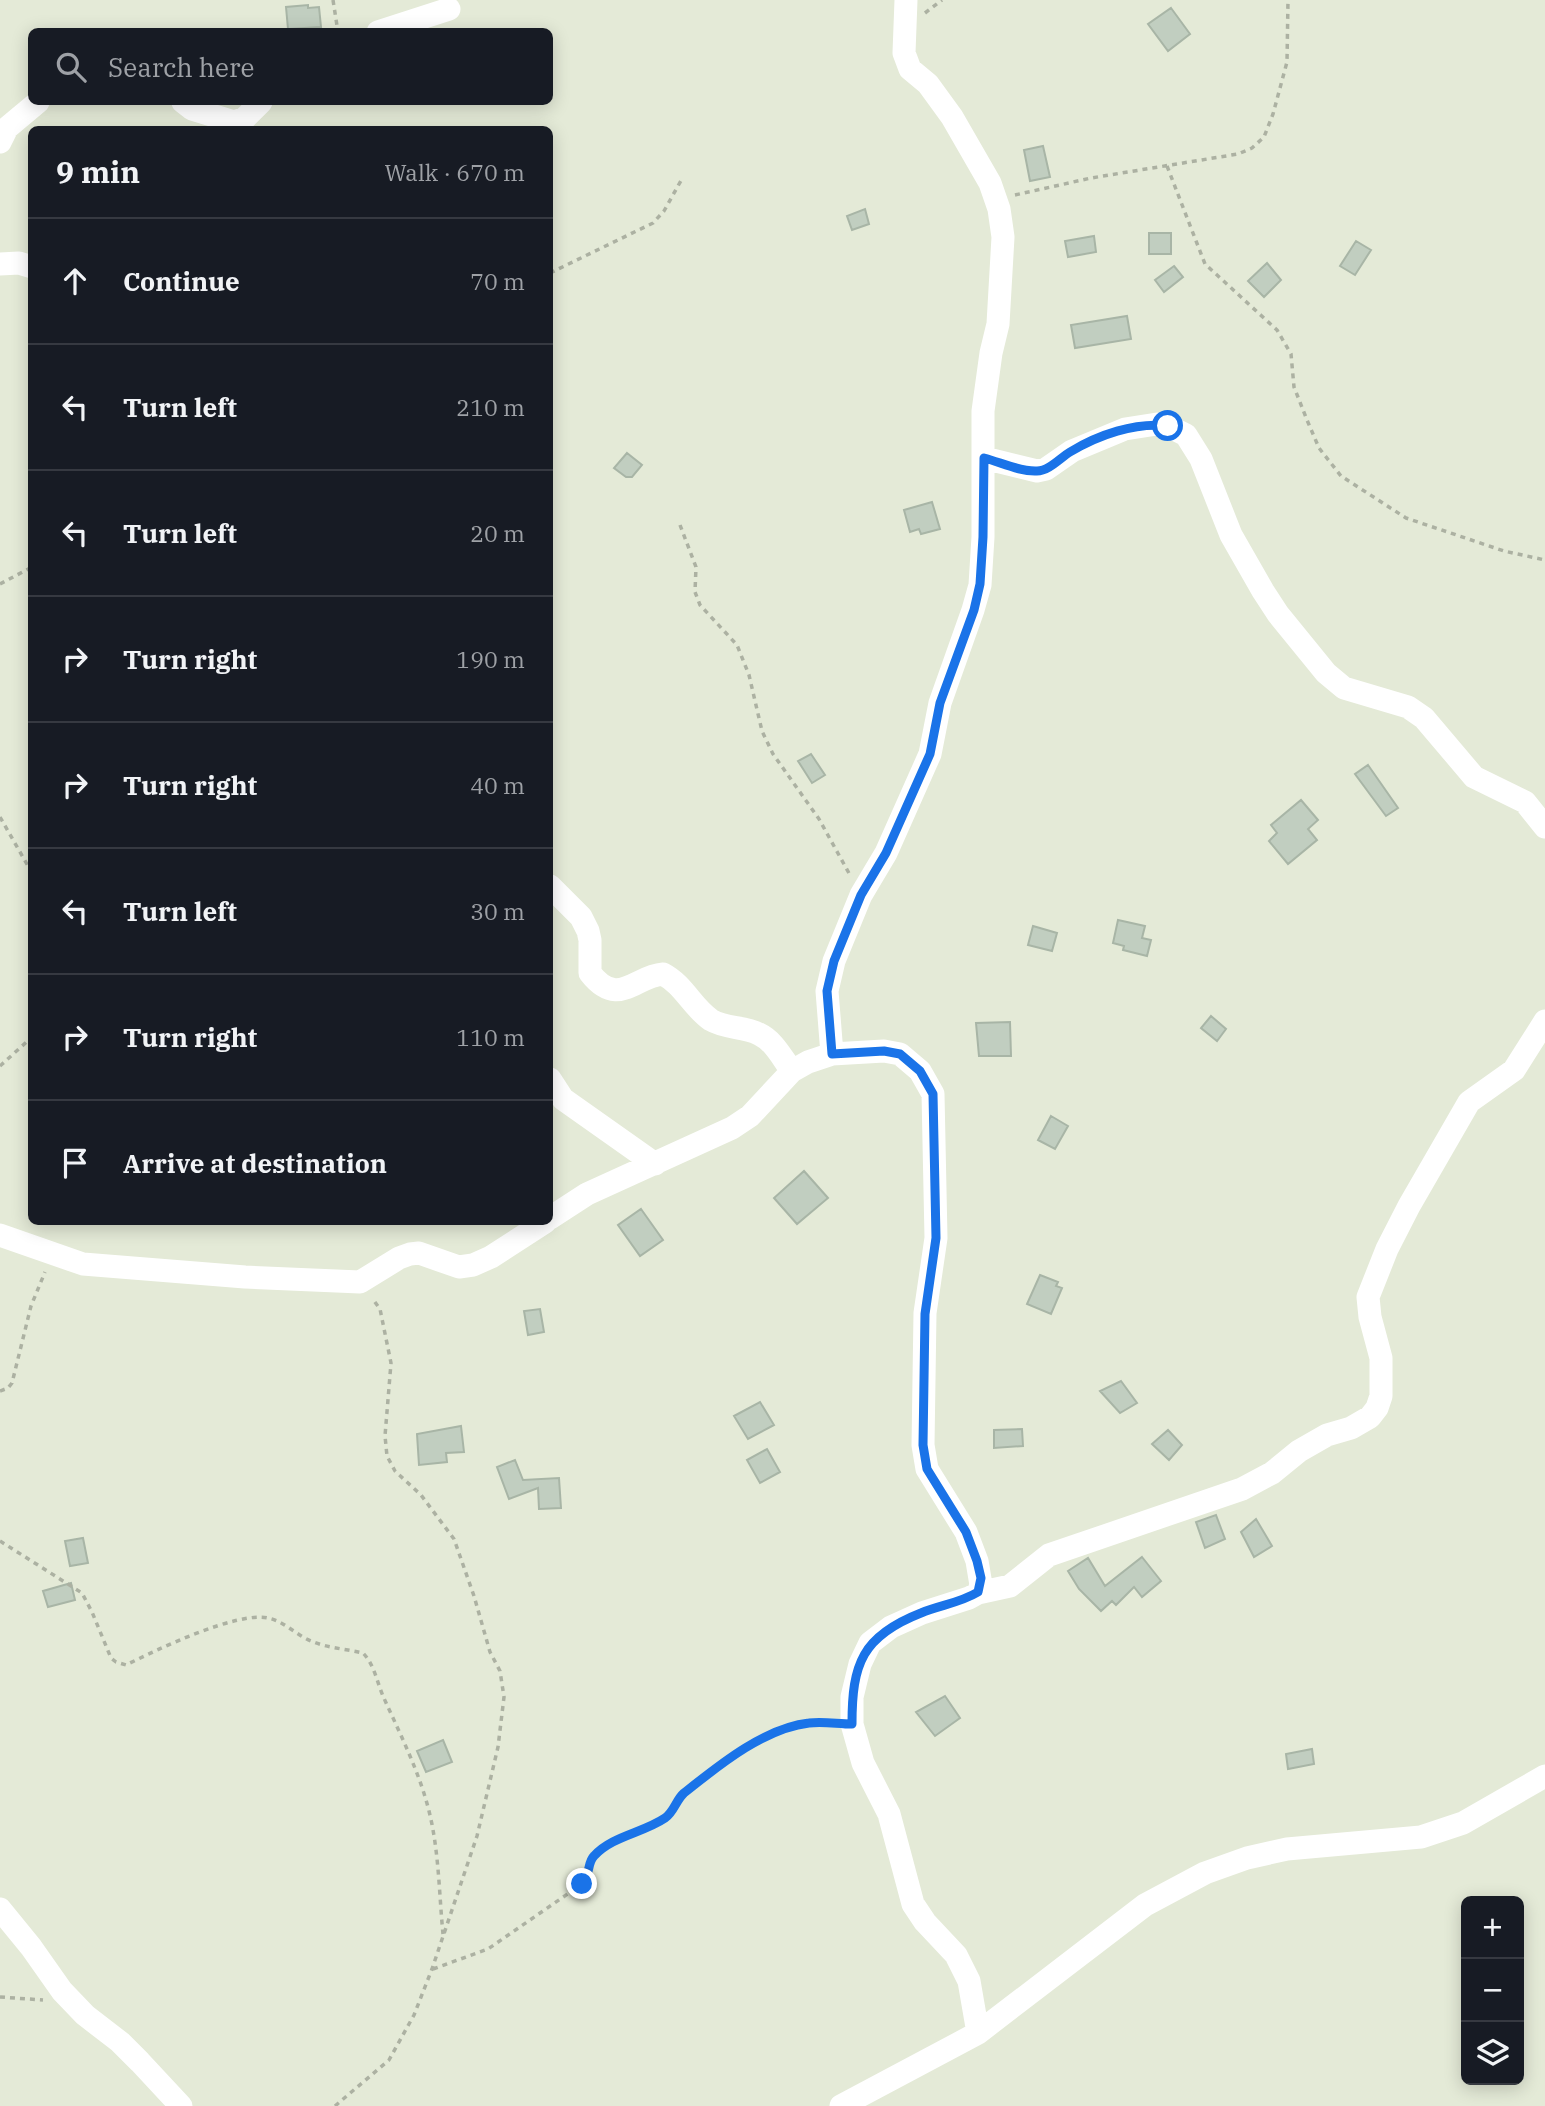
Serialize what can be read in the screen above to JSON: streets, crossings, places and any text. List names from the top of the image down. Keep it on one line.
{"page":{"search":"Search here","heading":["9 min","Walk · 670 m"],"list":[["Continue","70 m"],["Turn left","210 m"],["Turn left","20 m"],["Turn right","190 m"],["Turn right","40 m"],["Turn left","30 m"],["Turn right","110 m"],"Arrive at destination"],"map_buttons":["+","−"]}}
